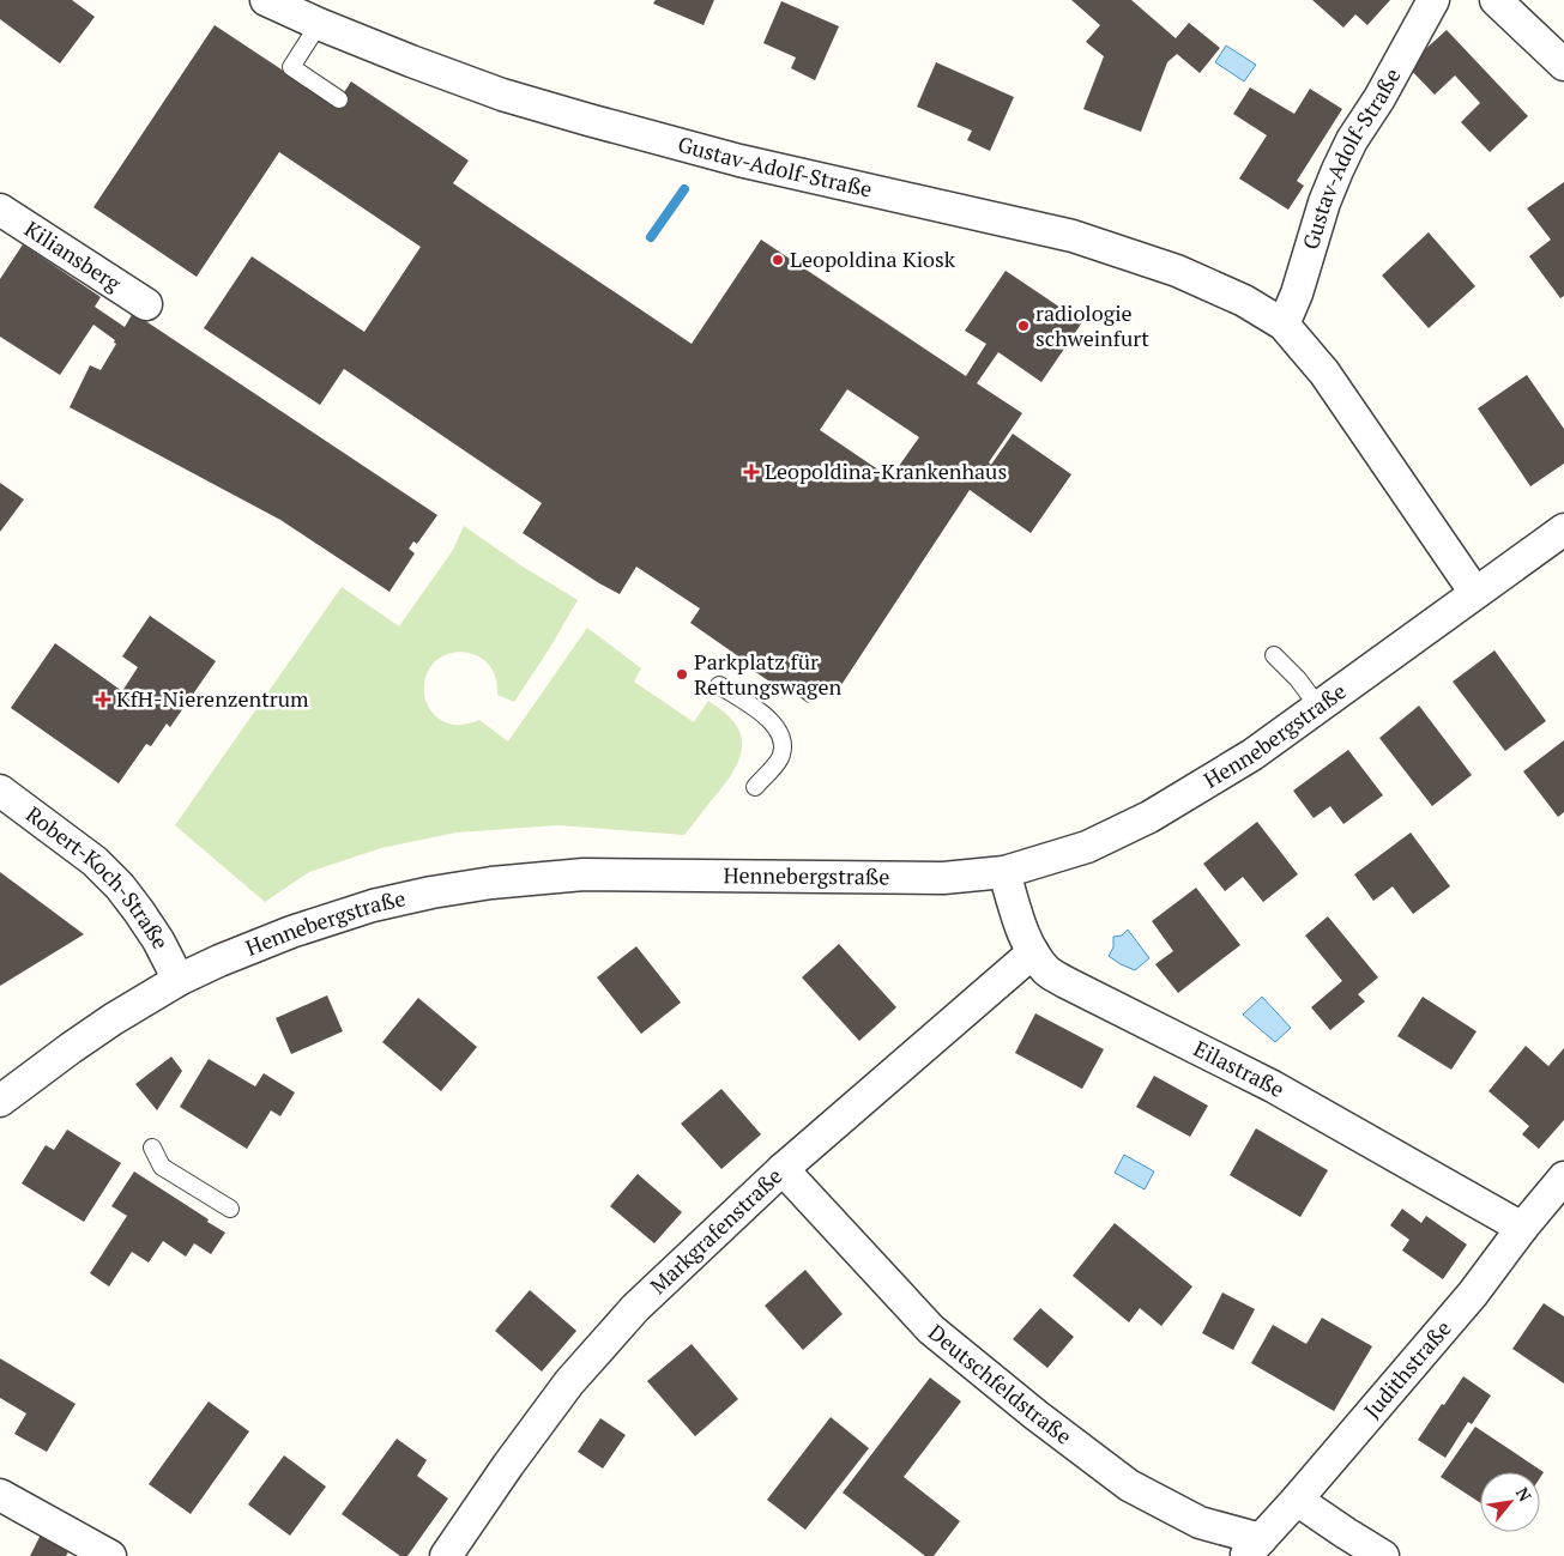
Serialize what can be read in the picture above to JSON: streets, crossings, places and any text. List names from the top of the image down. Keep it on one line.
{"streets":{"street":["Gustav-Adolf-Straße","Kiliansberg","Hennebergstraße","Robert-Koch-Straße","Eilastraße","Markgrafenstraße","Judithstraße","Deutschfeldstraße"]},"crossings":[["Gustav-Adolf-Straße","Hennebergstraße"],["Hennebergstraße","Robert-Koch-Straße"],["Hennebergstraße","Eilastraße"],["Eilastraße","Markgrafenstraße"],["Eilastraße","Judithstraße"],["Markgrafenstraße","Deutschfeldstraße"],["Judithstraße","Deutschfeldstraße"]],"places":{"other":["Leopoldina Kiosk","radiologie schweinfurt","Parkplatz für Rettungswagen"],"health":["Leopoldina-Krankenhaus","KfH-Nierenzentrum"]},"north":"top right"}
